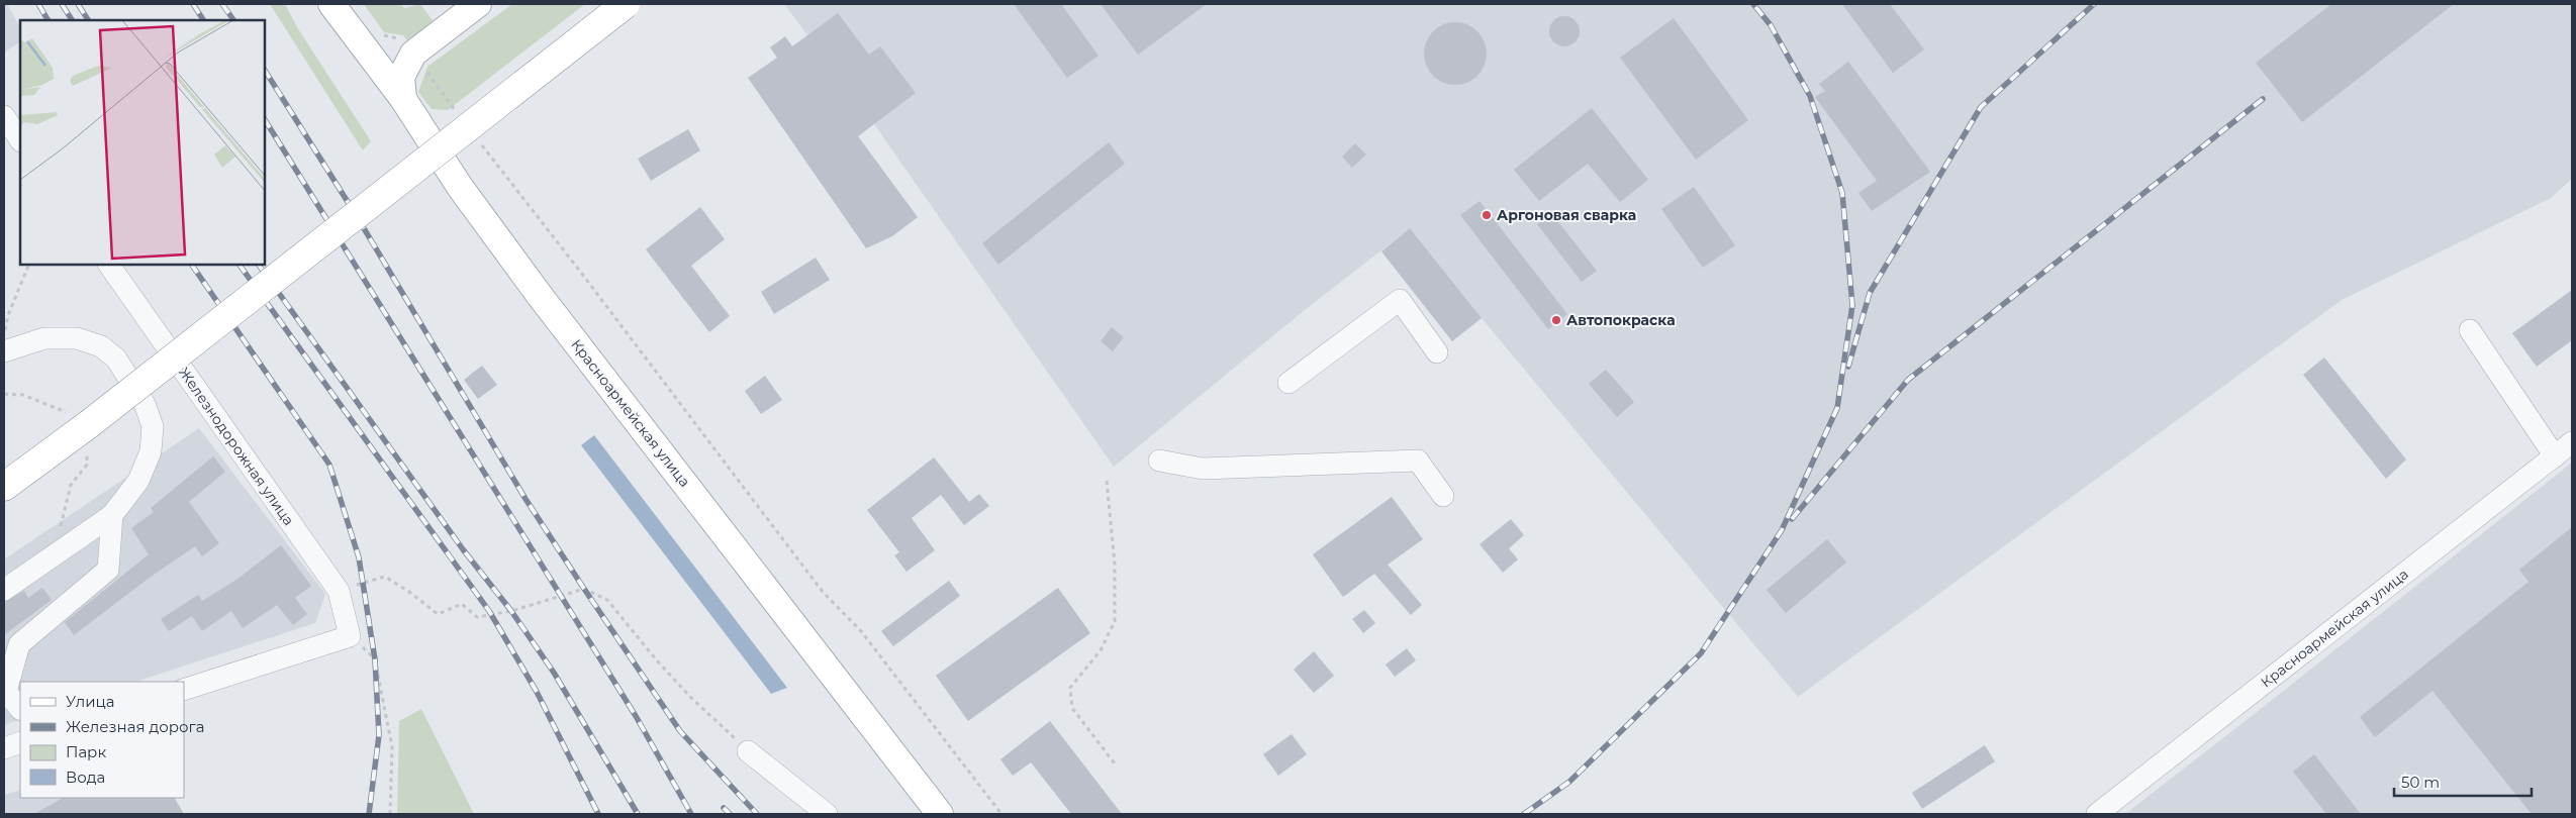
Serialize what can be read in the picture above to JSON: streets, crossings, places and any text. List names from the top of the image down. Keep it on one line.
{"streets":{"main road":["Красноармейская улица"],"street":["Железнодорожная улица"]},"places":["Аргоновая сварка","Автопокраска"],"legend":["Улица","Железная дорога","Парк","Вода"],"scale_bar":"50 m"}
